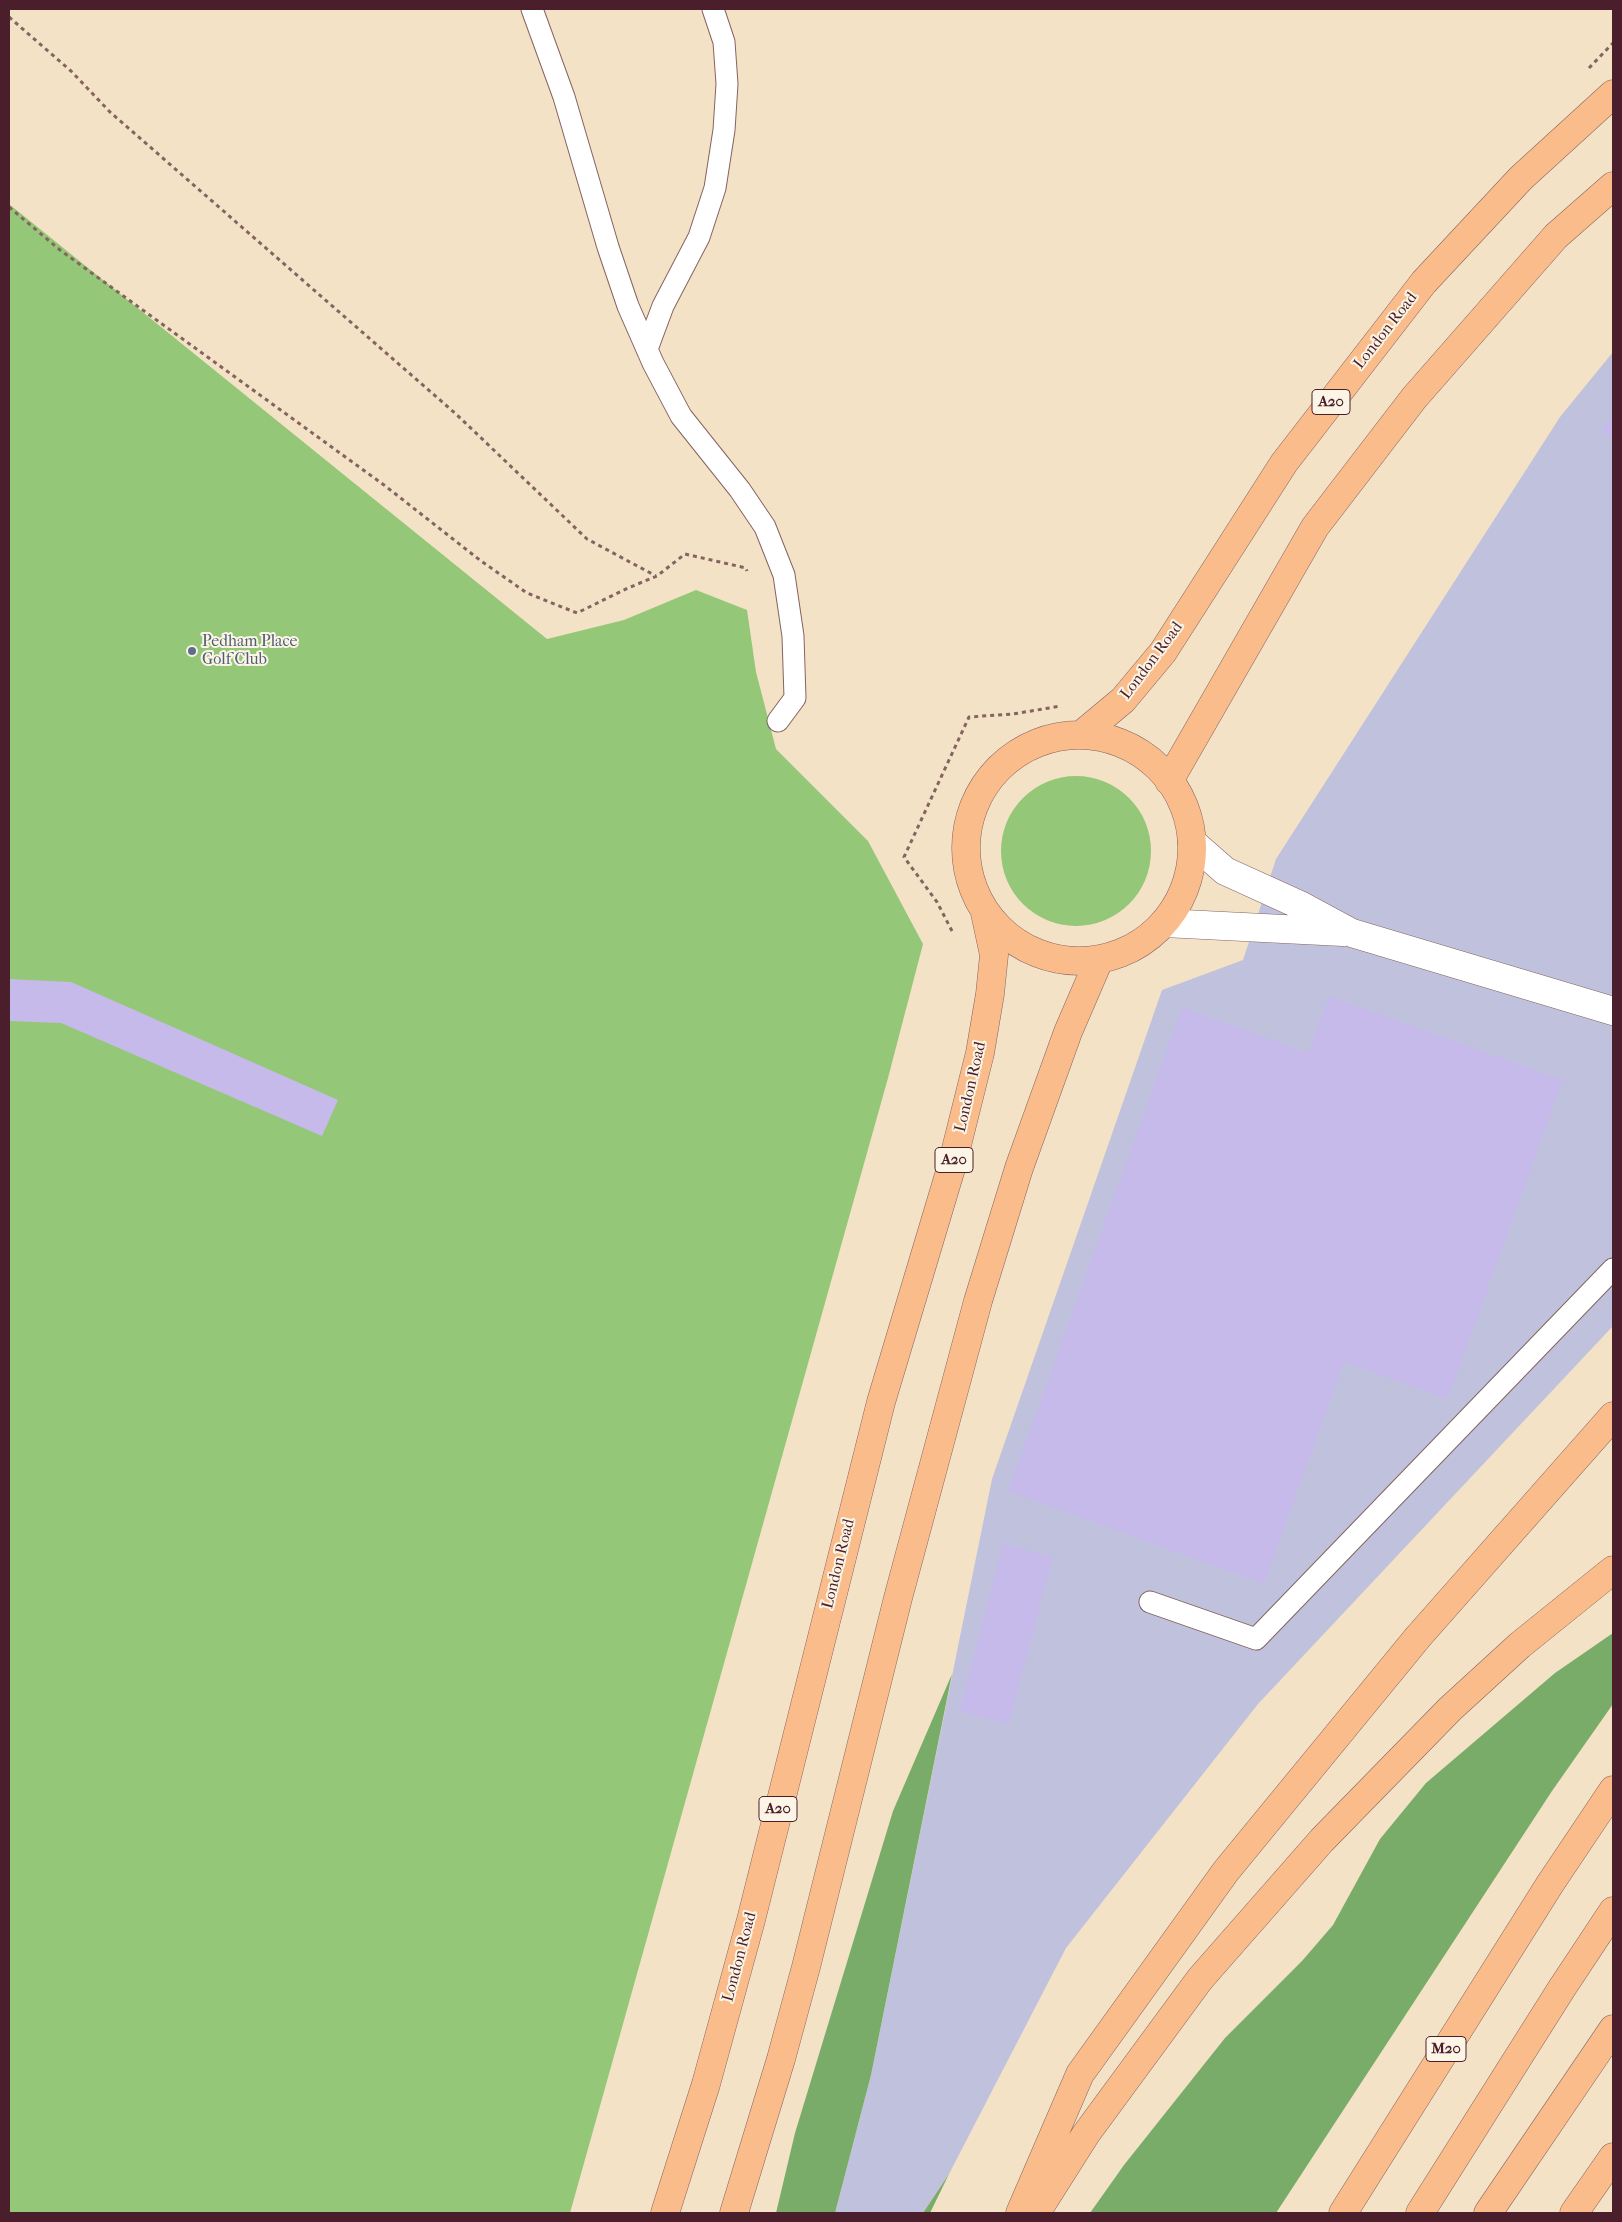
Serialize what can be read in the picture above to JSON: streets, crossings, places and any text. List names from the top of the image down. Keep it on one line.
{"streets":{"main road":["London Road","A20","M20"]},"places":["Pedham Place Golf Club"]}
